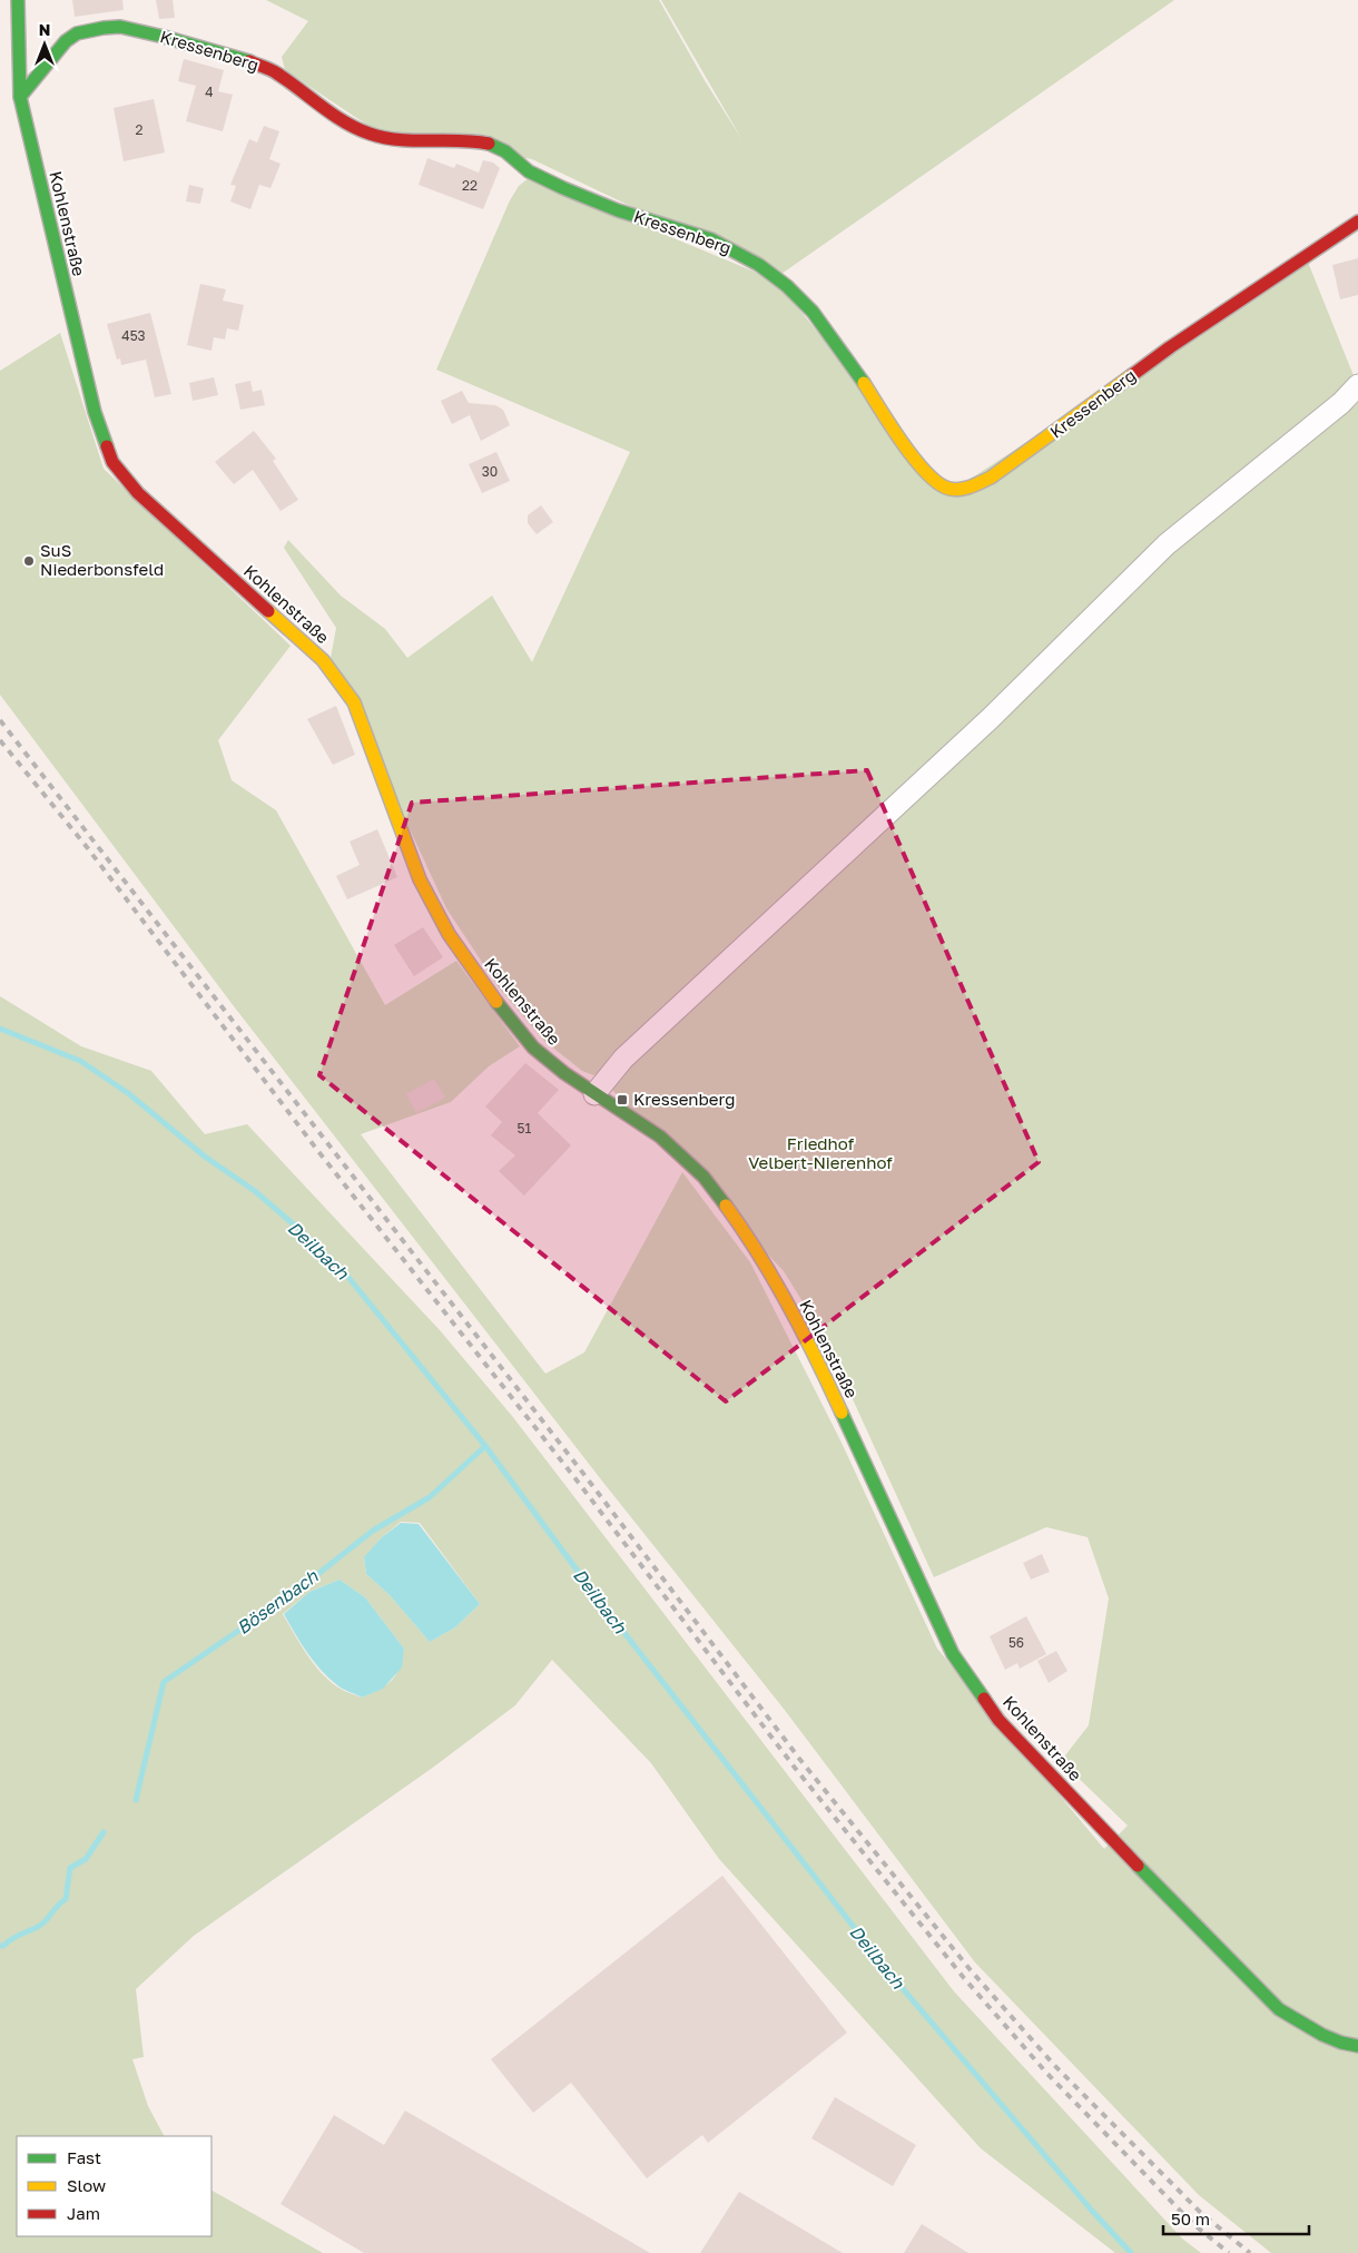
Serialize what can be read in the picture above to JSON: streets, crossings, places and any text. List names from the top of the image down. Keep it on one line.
{"streets":{"main road":["Kressenberg","Kohlenstraße"]},"crossings":[["Kressenberg","Kohlenstraße"]],"water":["Deilbach","Bösenbach"],"parks":["Friedhof Velbert-Nierenhof"],"places":{"other":["SuS Niederbonsfeld"],"transit":["Kressenberg"]},"house_numbers":["4","2","22","453","30","51","56"],"legend":["Fast","Slow","Jam"],"scale_bar":"50 m","north":"top"}
